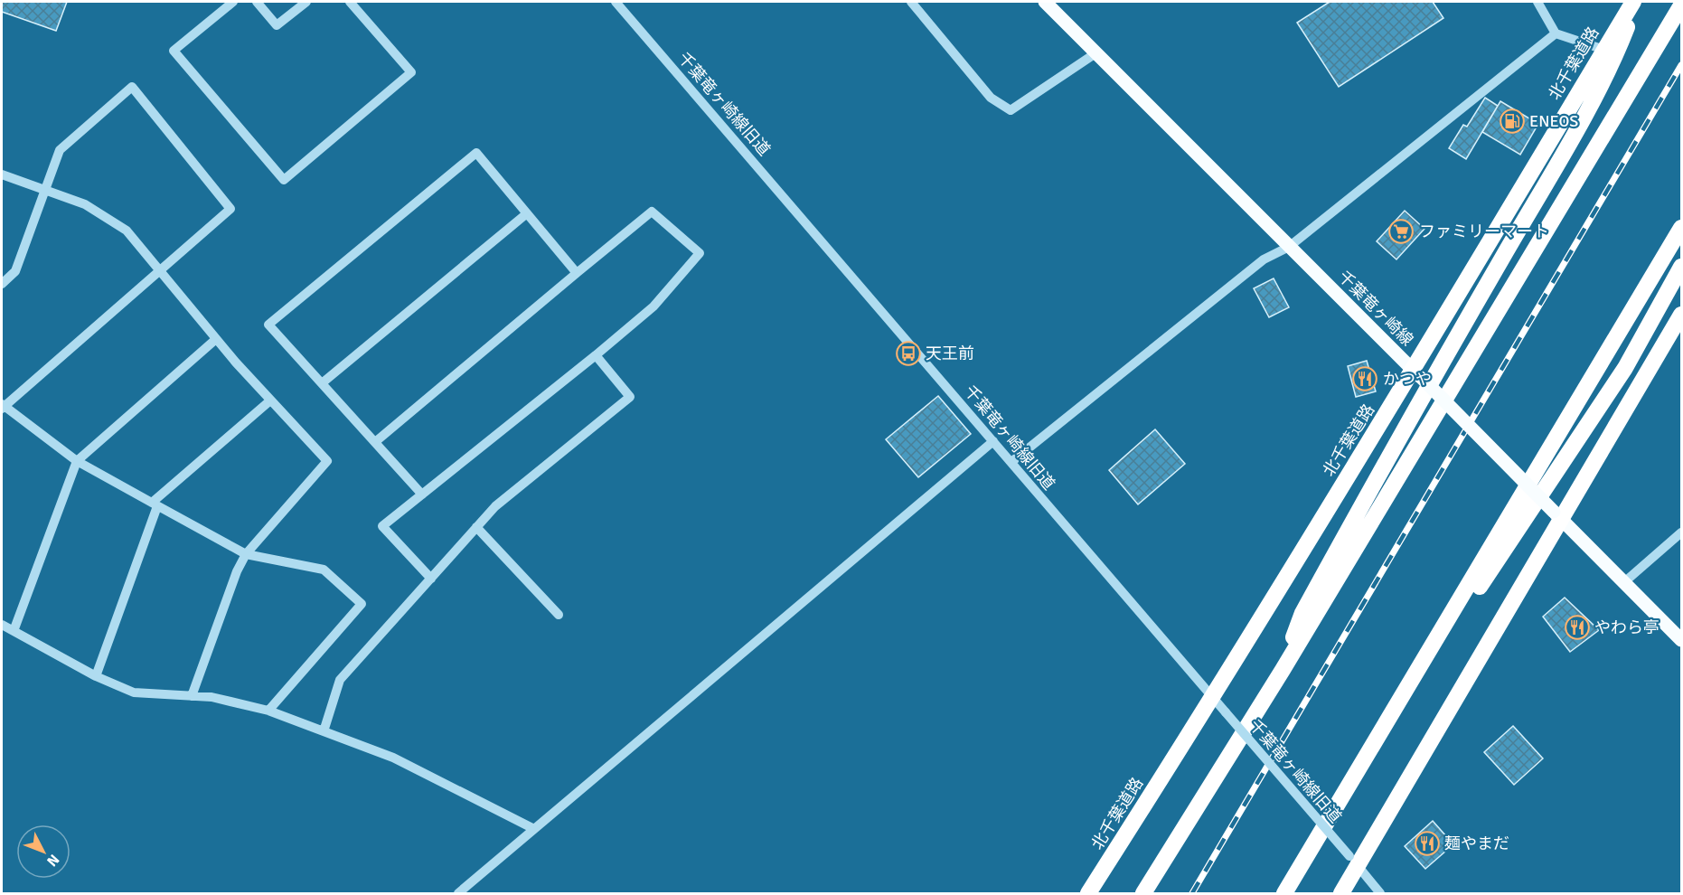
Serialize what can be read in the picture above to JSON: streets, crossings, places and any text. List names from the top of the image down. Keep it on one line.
{"streets":{"highway":["北千葉道路"],"main road":["千葉竜ヶ崎線"],"street":["千葉竜ヶ崎線旧道"]},"crossings":[["北千葉道路","千葉竜ヶ崎線旧道"],["北千葉道路","千葉竜ヶ崎線"]],"places":{"fuel station":["ENEOS"],"supermarket":["ファミリーマート"],"bus stop":["天王前"],"restaurant":["かつや","やわら亭","麺やまだ"]},"north":"bottom right"}
